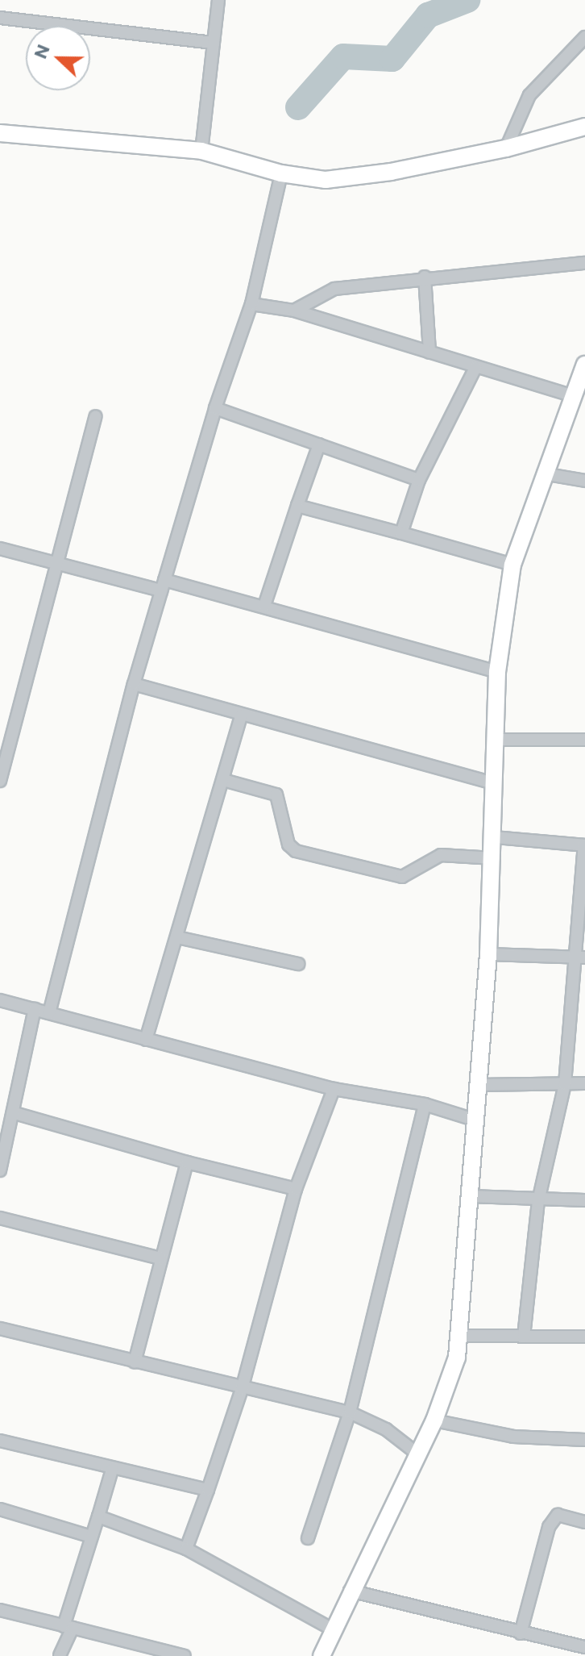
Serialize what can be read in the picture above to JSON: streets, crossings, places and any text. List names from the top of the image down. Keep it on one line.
{"north":"left"}
